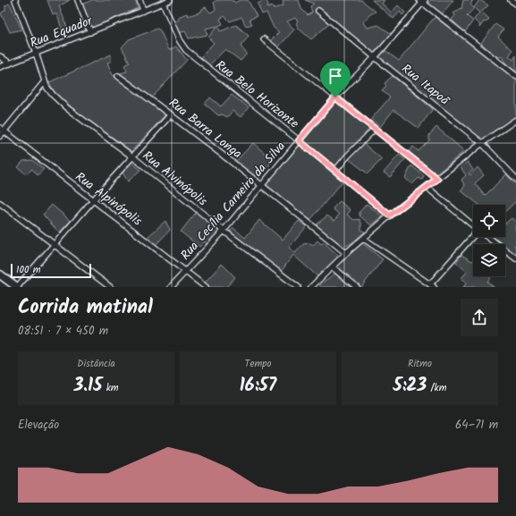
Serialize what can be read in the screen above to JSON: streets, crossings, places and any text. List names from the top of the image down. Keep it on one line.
{"streets":{"street":["Rua Equador","Rua Itapoã","Rua Belo Horizonte","Rua Barra Longa","Rua Alvinópolis","Rua Alpinópolis","Rua Cecília Carneiro da Silva"]},"crossings":[["Rua Equador","Rua Belo Horizonte"],["Rua Equador","Rua Alvinópolis"],["Rua Itapoã","Rua Cecília Carneiro da Silva"],["Rua Belo Horizonte","Rua Cecília Carneiro da Silva"],["Rua Barra Longa","Rua Cecília Carneiro da Silva"],["Rua Alvinópolis","Rua Cecília Carneiro da Silva"],["Rua Alpinópolis","Rua Cecília Carneiro da Silva"]],"scale_bar":"100 m","page":{"scale":"100 m","heading":["Corrida matinal","08:51 · 7 × 450 m"],"stats":[["Distância","3.15 km"],["Tempo","16:57"],["Ritmo","5:23 /km"]],"chart":["Elevação","64–71 m"]}}
